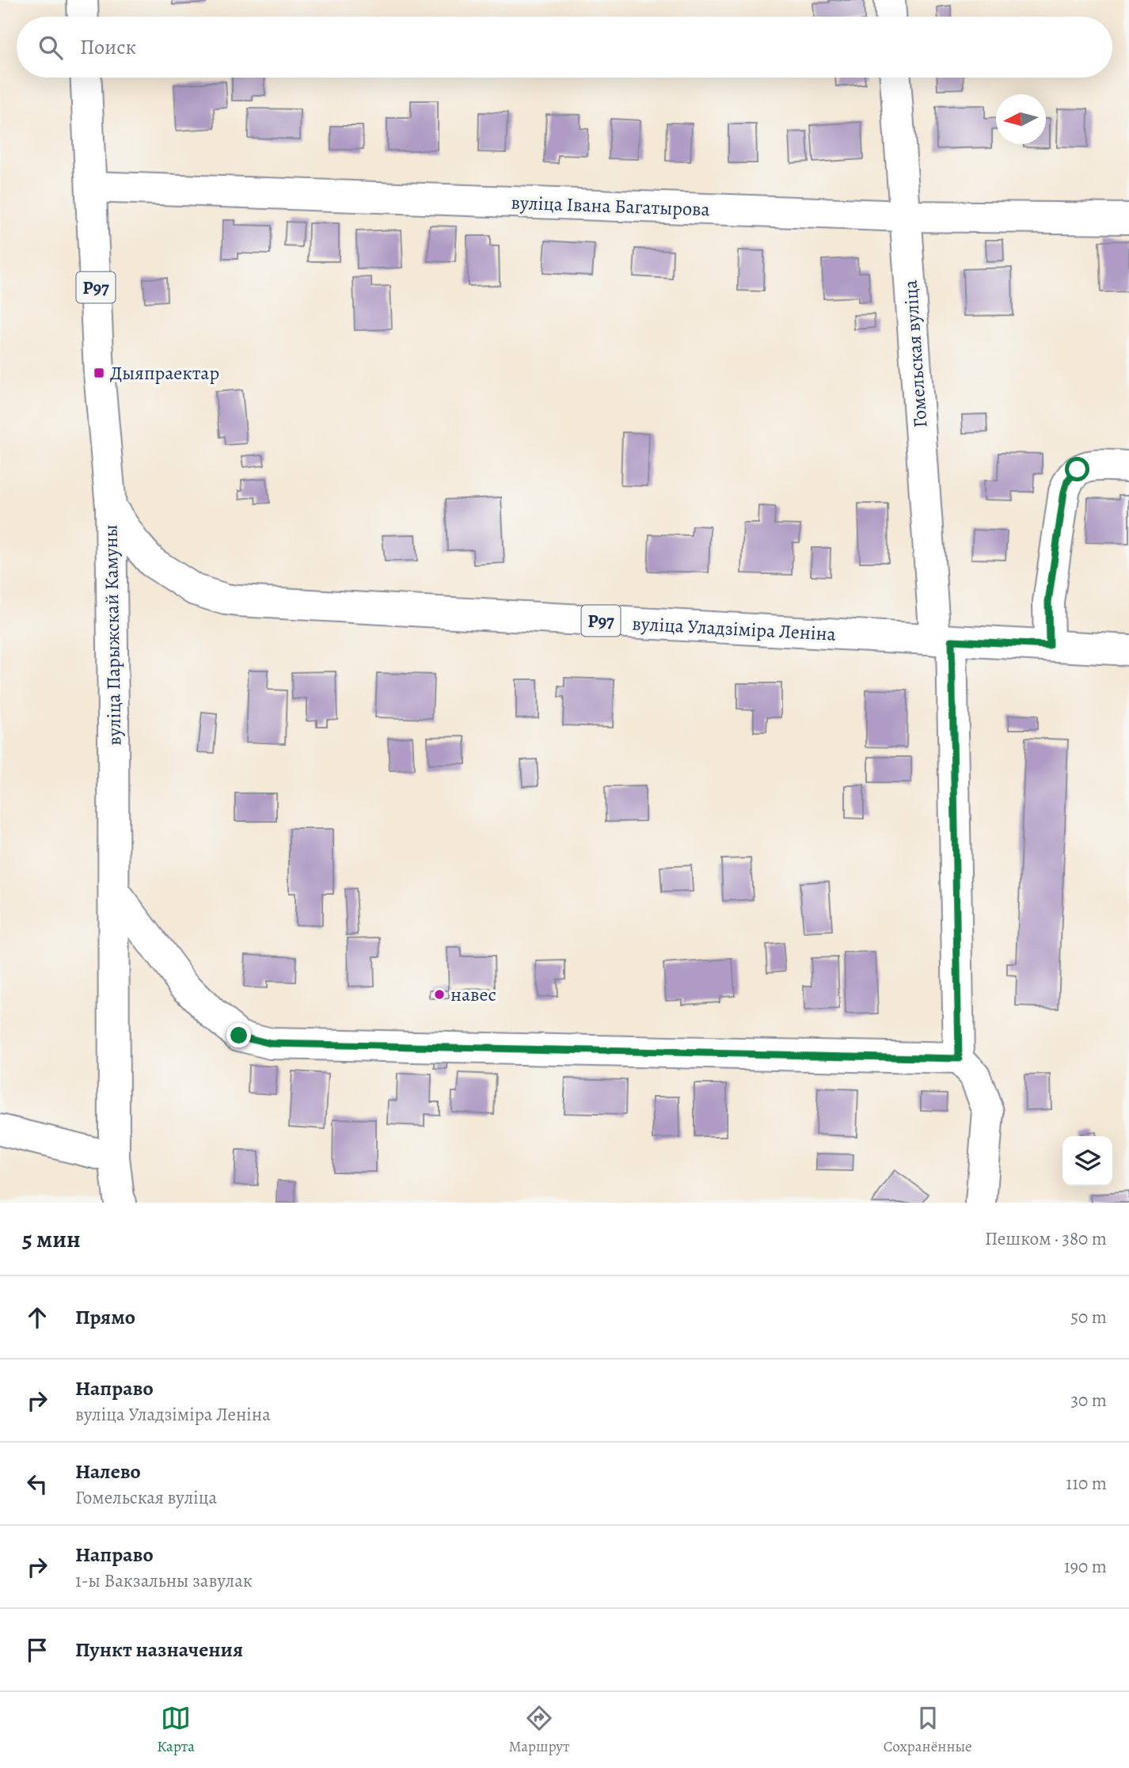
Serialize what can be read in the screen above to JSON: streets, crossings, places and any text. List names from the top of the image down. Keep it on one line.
{"streets":{"street":["вуліца Івана Багатырова","Р97","Гомельская вуліца","вуліца Уладзіміра Леніна","вуліца Парыжскай Камуны"]},"crossings":[["вуліца Івана Багатырова","Гомельская вуліца"],["вуліца Івана Багатырова","вуліца Парыжскай Камуны"],["Гомельская вуліца","вуліца Уладзіміра Леніна"],["вуліца Уладзіміра Леніна","вуліца Парыжскай Камуны"]],"places":{"transit":["Дыяпраектар"],"other":["навес"]},"north":"left","page":{"search":"Поиск","heading":["5 мин","Пешком · 380 m"],"list":[["Прямо","50 m"],["Направо","вуліца Уладзіміра Леніна","30 m"],["Налево","Гомельская вуліца","110 m"],["Направо","1-ы Вакзальны завулак","190 m"],"Пункт назначения"],"nav":["Карта","Маршрут","Сохранённые"]}}
